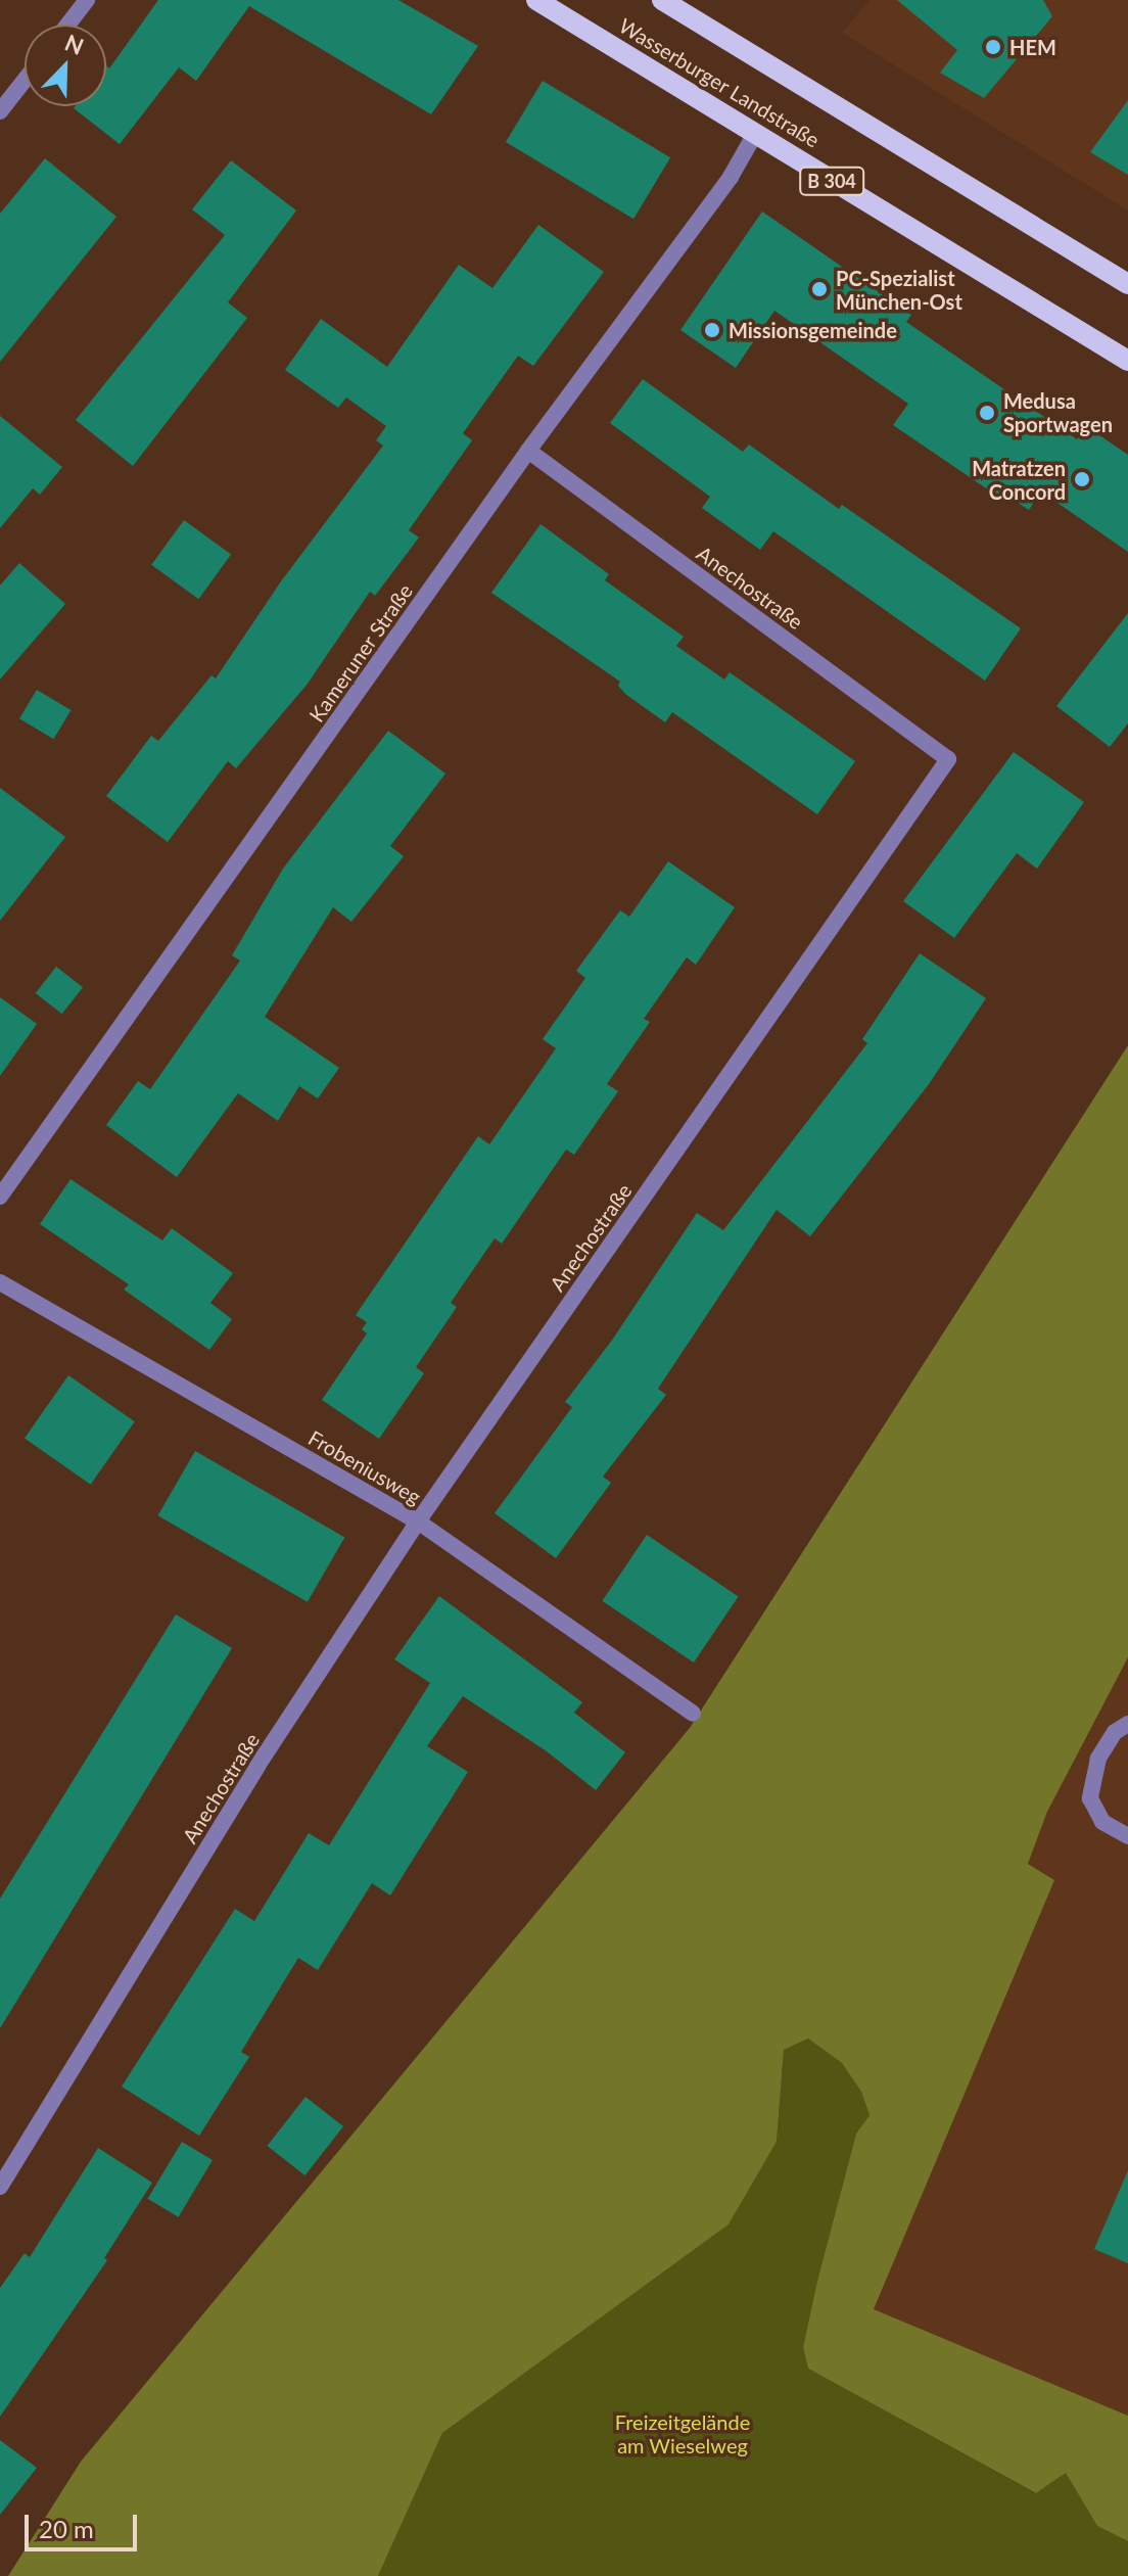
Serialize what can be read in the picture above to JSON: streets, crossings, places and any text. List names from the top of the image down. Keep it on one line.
{"streets":{"main road":["Wasserburger Landstraße","B 304"],"street":["Anechostraße","Kameruner Straße","Frobeniusweg"]},"crossings":[["Wasserburger Landstraße","Kameruner Straße"],["Anechostraße","Kameruner Straße"],["Anechostraße","Frobeniusweg"]],"parks":["Freizeitgelände am Wieselweg"],"places":["HEM","PC-Spezialist München-Ost","Missionsgemeinde","Medusa Sportwagen","Matratzen Concord"],"scale_bar":"20 m","north":"top right"}
